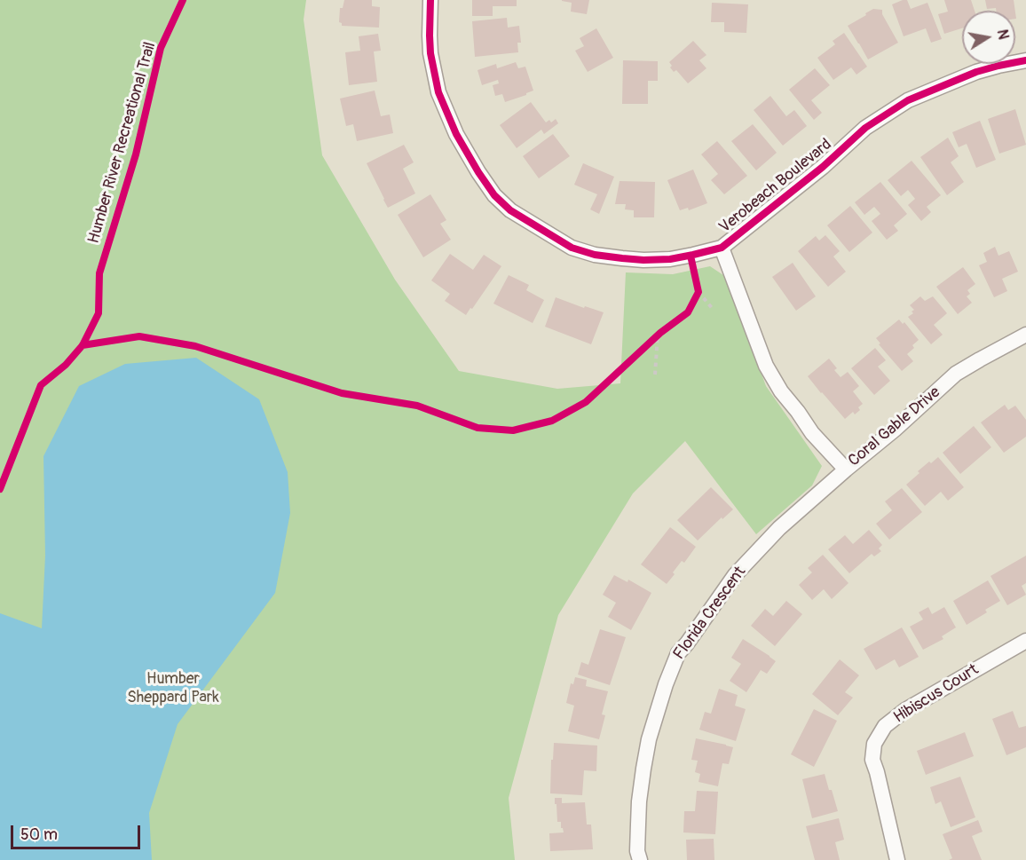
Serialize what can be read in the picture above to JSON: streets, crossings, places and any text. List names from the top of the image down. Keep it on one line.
{"streets":{"street":["Verobeach Boulevard","Coral Gable Drive","Florida Crescent","Hibiscus Court"],"cycle path":["Humber River Recreational Trail"]},"crossings":[["Verobeach Boulevard","Coral Gable Drive"],["Coral Gable Drive","Florida Crescent"]],"parks":["Humber Sheppard Park"],"scale_bar":"50 m","north":"right"}
